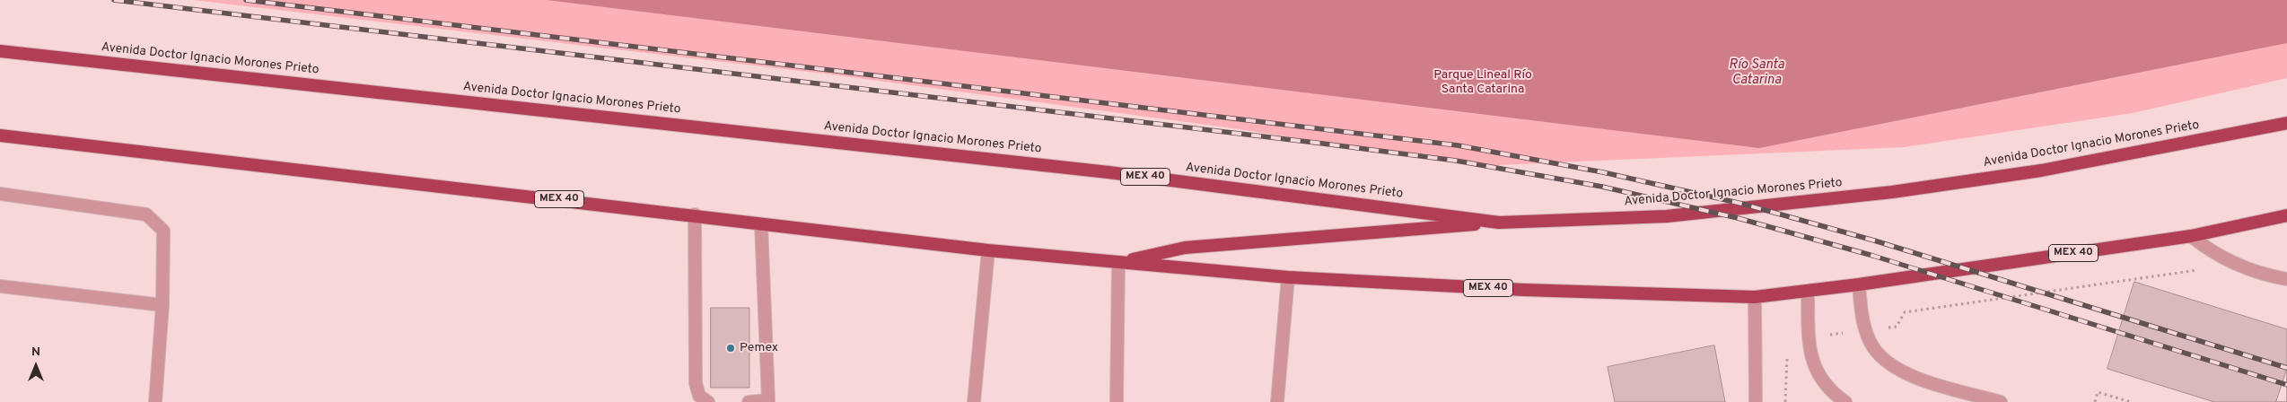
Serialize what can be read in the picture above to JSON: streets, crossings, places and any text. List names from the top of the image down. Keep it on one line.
{"streets":{"highway":["Avenida Doctor Ignacio Morones Prieto","MEX 40"]},"water":["Río Santa Catarina"],"parks":["Parque Lineal Río Santa Catarina"],"places":["Pemex"],"north":"top"}
